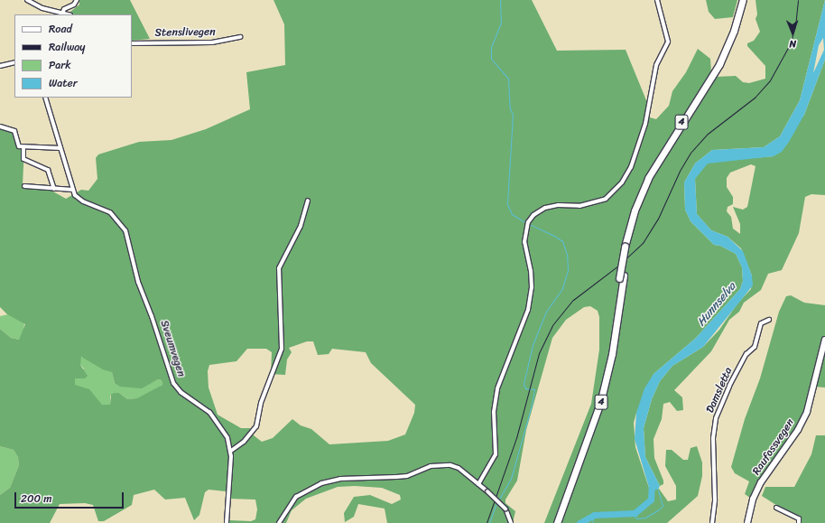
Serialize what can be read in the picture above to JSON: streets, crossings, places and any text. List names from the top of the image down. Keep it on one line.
{"streets":{"highway":["4"],"main road":["Raufossvegen"],"street":["Stenslivegen","Sveumvegen","Damsletta"]},"water":["Hunnselva"],"legend":["Road","Railway","Park","Water"],"scale_bar":"200 m","north":"bottom"}
